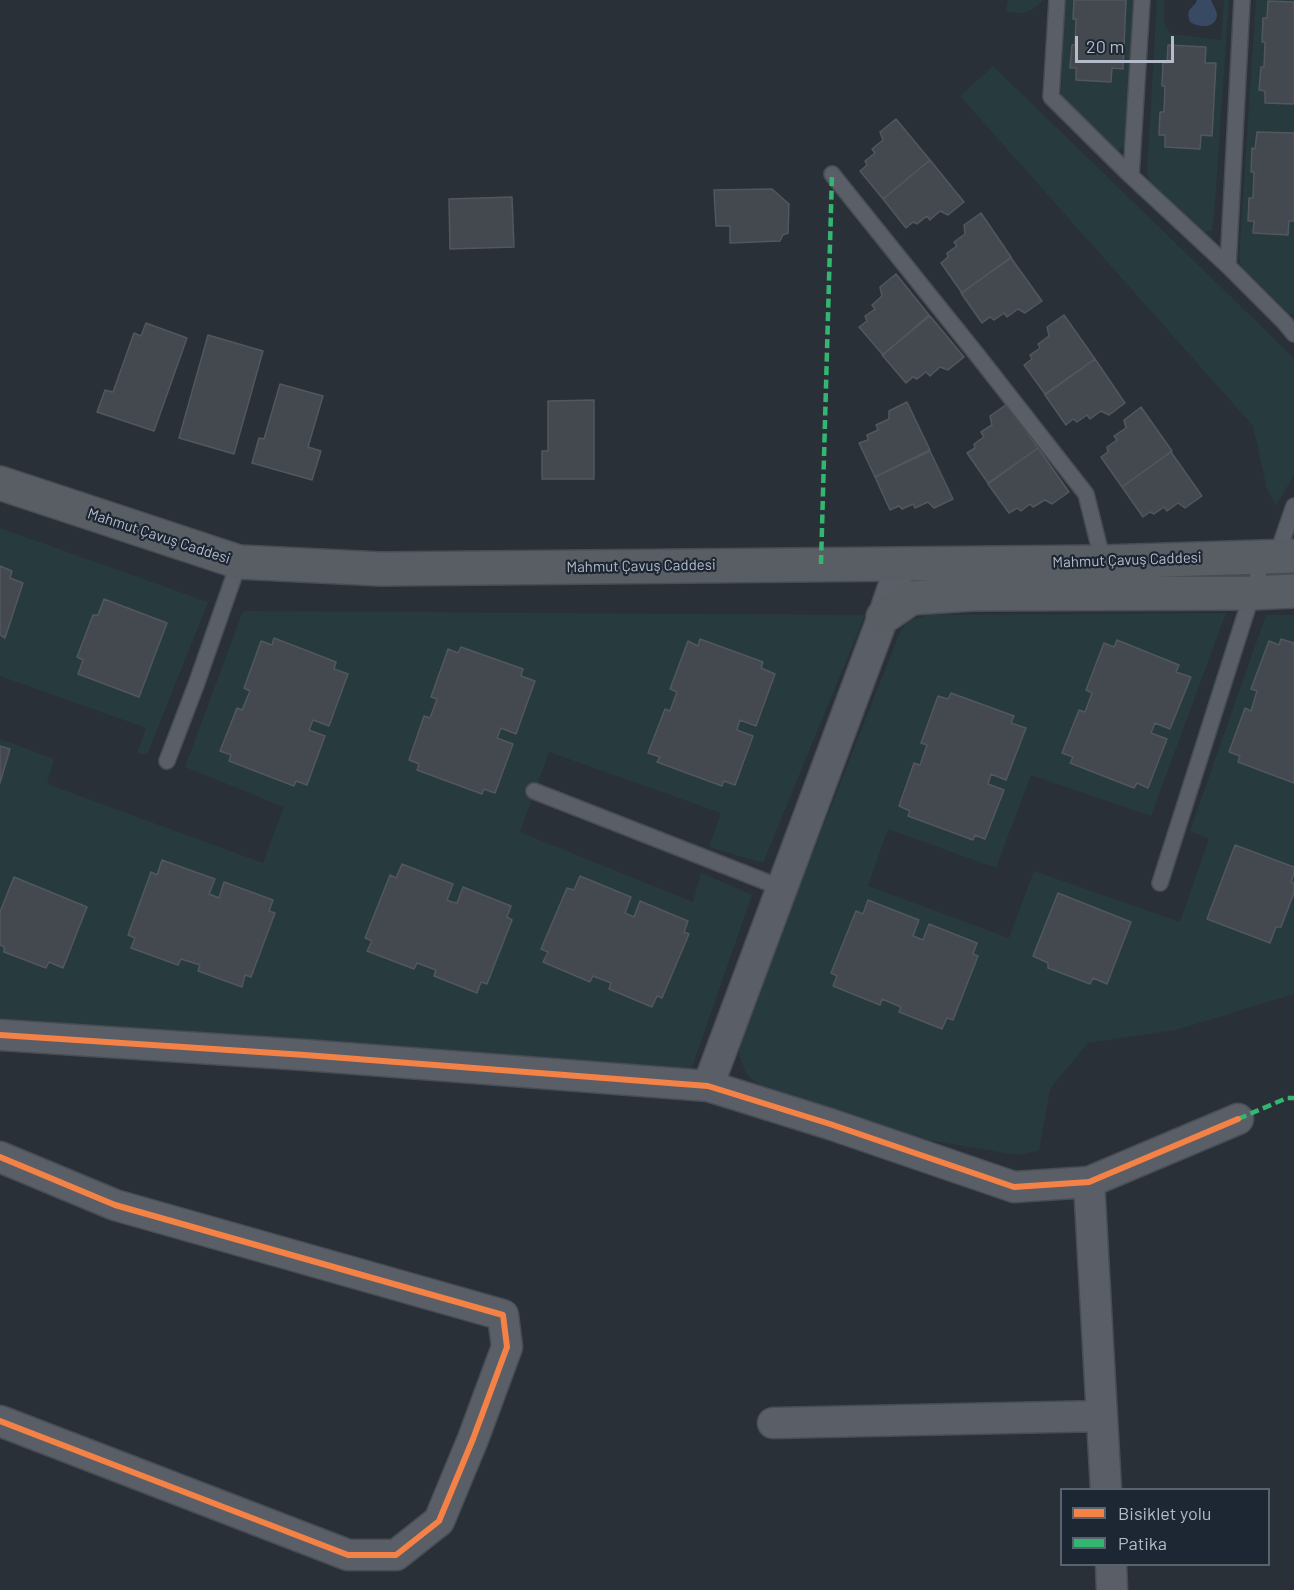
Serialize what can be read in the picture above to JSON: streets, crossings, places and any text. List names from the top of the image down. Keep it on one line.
{"streets":{"main road":["Mahmut Çavuş Caddesi"]},"legend":["Bisiklet yolu","Patika"],"scale_bar":"20 m"}
